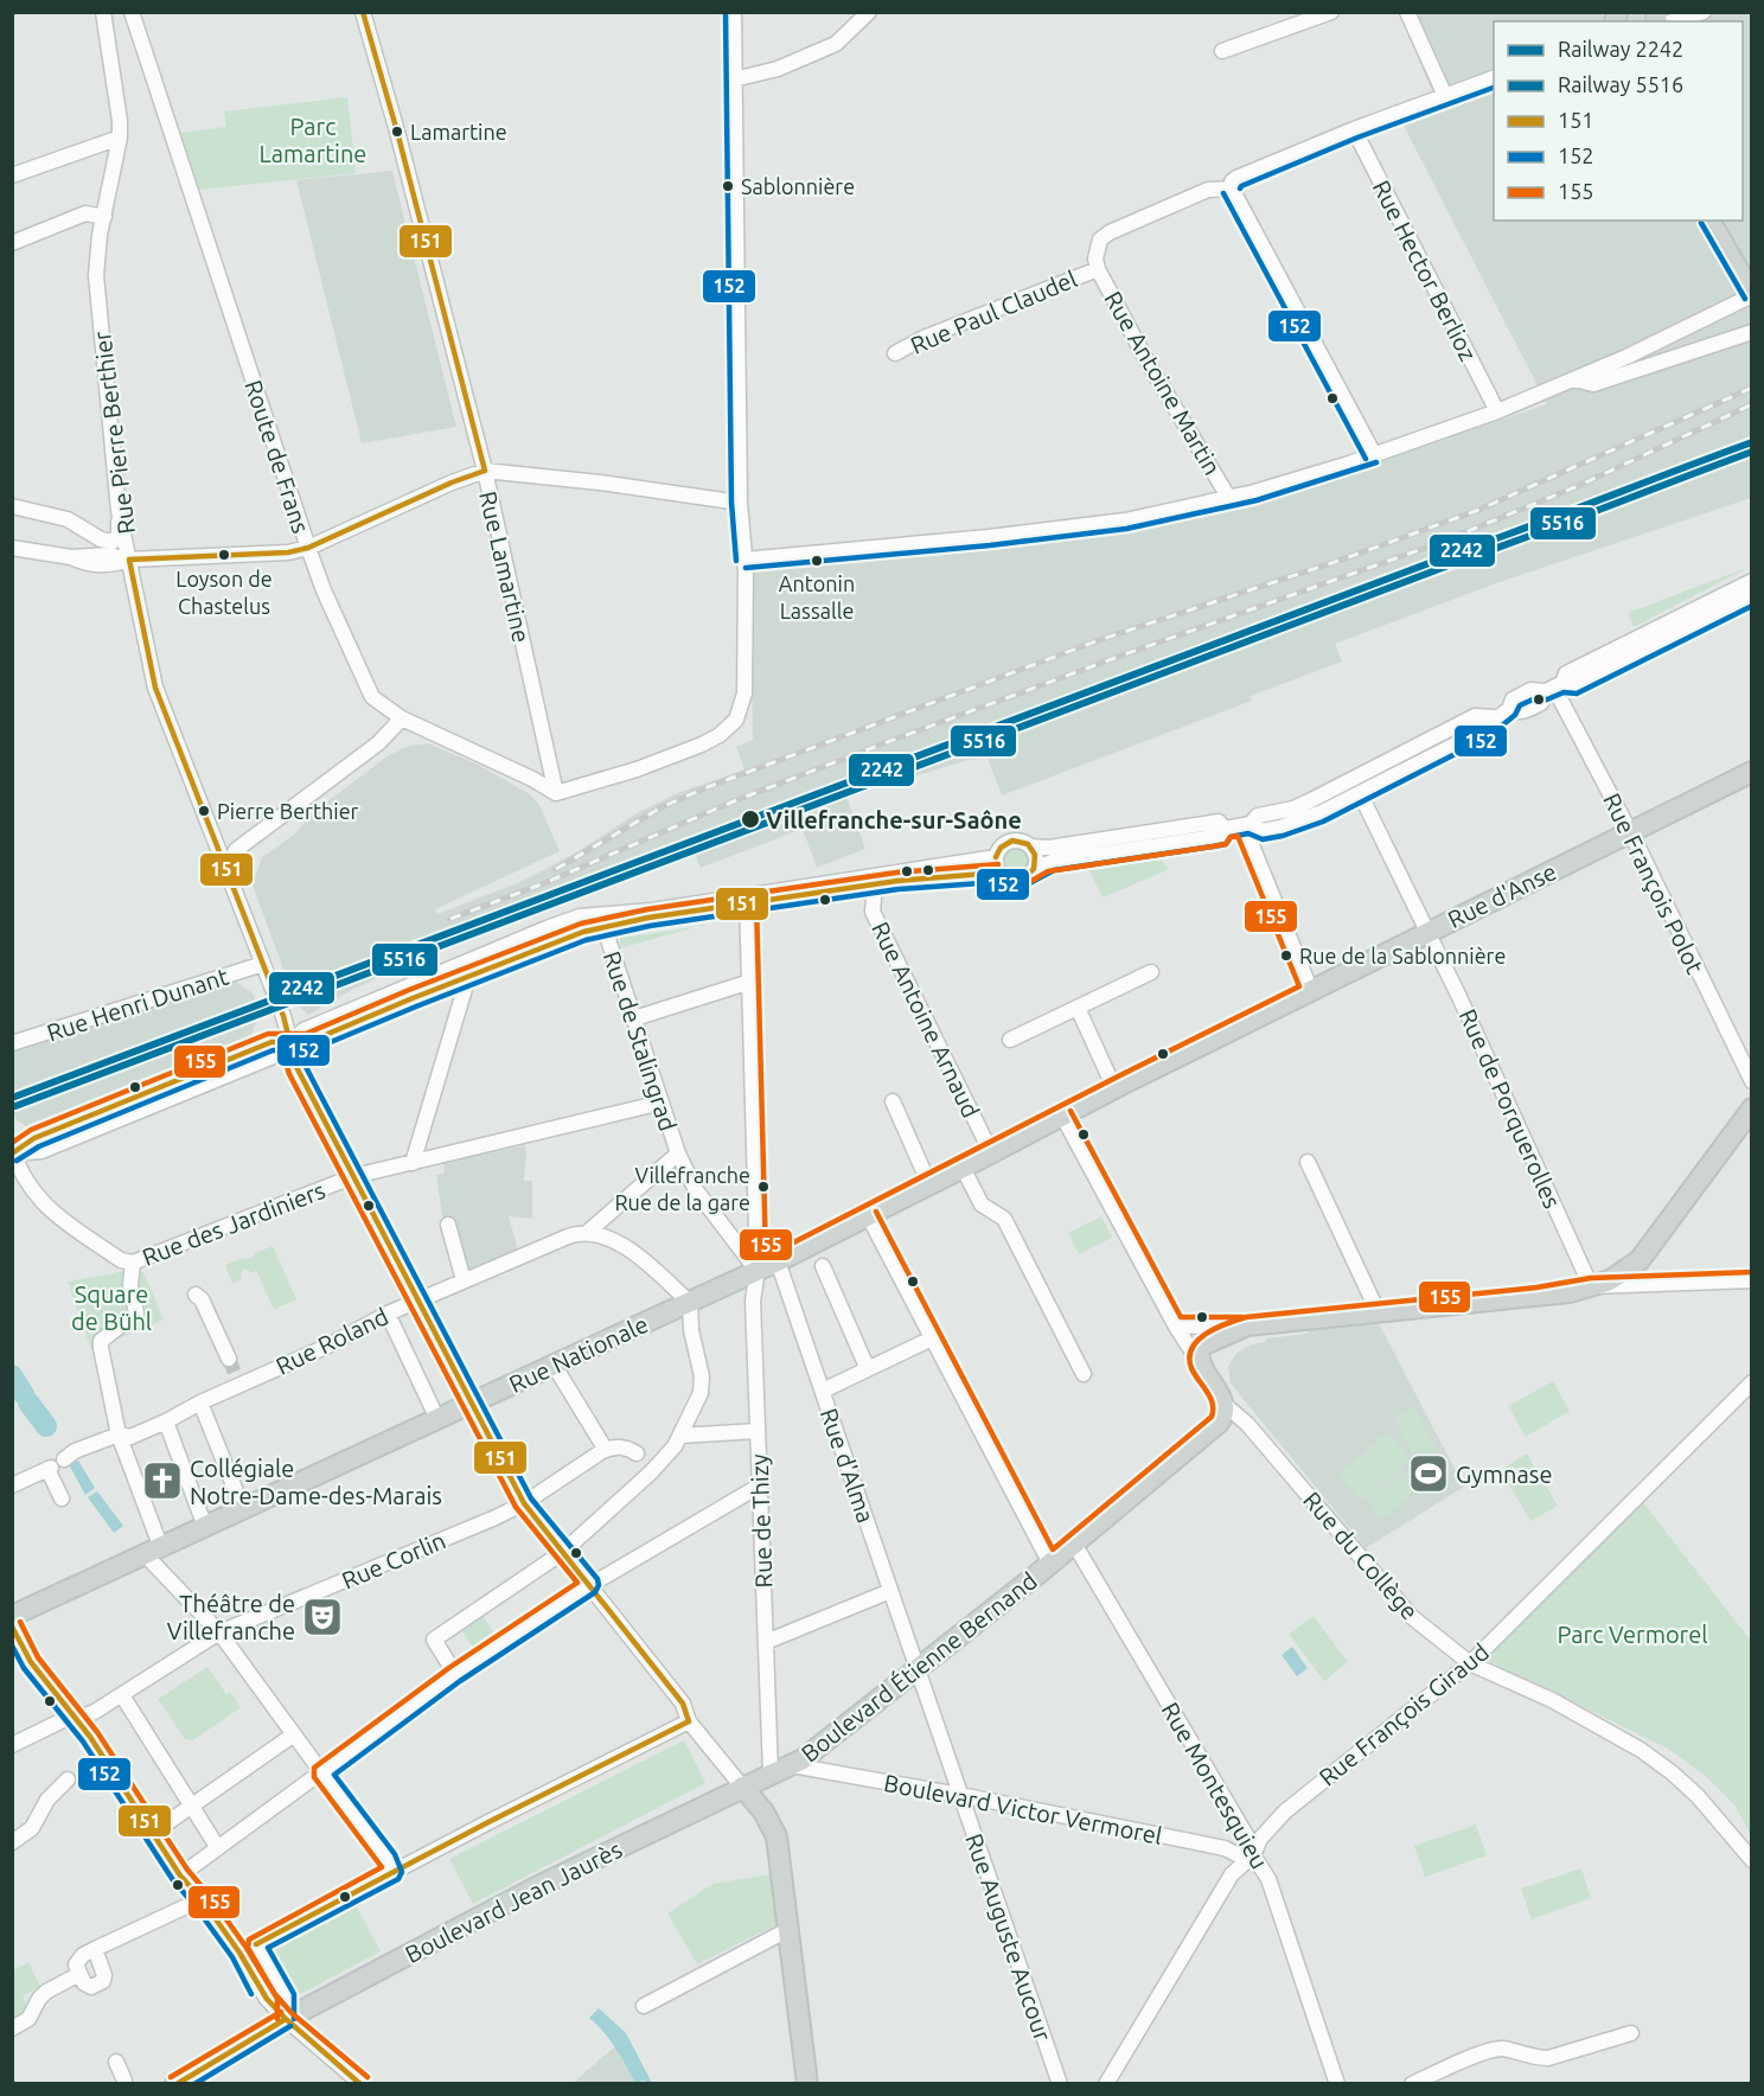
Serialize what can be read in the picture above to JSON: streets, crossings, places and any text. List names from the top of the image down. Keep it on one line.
{"streets":{"main road":["Rue d'Anse","Rue Nationale","Boulevard Étienne Bernand","Boulevard Jean Jaurès"],"street":["Rue Hector Berlioz","Rue Paul Claudel","Rue Antoine Martin","Rue Pierre Berthier","Route de Frans","Rue Lamartine","Rue François Polot","Rue Henri Dunant","Rue Antoine Arnaud","Rue de Stalingrad","Rue de Porquerolles","Rue des Jardiniers","Rue Roland","Rue d'Alma","Rue de Thizy","Rue du Collège","Rue Corlin","Rue François Giraud","Rue Montesquieu","Boulevard Victor Vermorel","Rue Auguste Aucour"]},"crossings":[["Rue Hector Berlioz","Rue Paul Claudel"],["Rue Paul Claudel","Rue Antoine Martin"],["Rue Pierre Berthier","Rue Henri Dunant"],["Rue Pierre Berthier","Rue des Jardiniers"],["Rue Pierre Berthier","Rue Roland"],["Rue Pierre Berthier","Rue Nationale"],["Rue Pierre Berthier","Rue Corlin"],["Rue Pierre Berthier","Boulevard Étienne Bernand"],["Rue Pierre Berthier","Boulevard Jean Jaurès"],["Route de Frans","Rue Lamartine"],["Rue François Polot","Rue d'Anse"],["Rue d'Anse","Rue Antoine Arnaud"],["Rue d'Anse","Rue de Stalingrad"],["Rue d'Anse","Rue de Porquerolles"],["Rue d'Anse","Rue Nationale"],["Rue d'Anse","Rue d'Alma"],["Rue d'Anse","Rue de Thizy"],["Rue de Stalingrad","Rue des Jardiniers"],["Rue de Stalingrad","Rue Nationale"],["Rue de Stalingrad","Rue de Thizy"],["Rue Nationale","Rue de Thizy"],["Rue d'Alma","Boulevard Étienne Bernand"],["Rue d'Alma","Rue Auguste Aucour"],["Rue de Thizy","Boulevard Étienne Bernand"],["Rue du Collège","Boulevard Étienne Bernand"],["Rue du Collège","Rue François Giraud"],["Boulevard Étienne Bernand","Rue Montesquieu"],["Boulevard Étienne Bernand","Boulevard Victor Vermorel"],["Boulevard Étienne Bernand","Boulevard Jean Jaurès"],["Boulevard Étienne Bernand","Rue Auguste Aucour"],["Rue François Giraud","Rue Montesquieu"],["Rue François Giraud","Boulevard Victor Vermorel"],["Rue Montesquieu","Boulevard Victor Vermorel"],["Boulevard Victor Vermorel","Rue Auguste Aucour"]],"parks":["Parc Lamartine","Square de Bühl","Parc Vermorel"],"places":{"other":["Lamartine","Sablonnière","Loyson de Chastelus","Antonin Lassalle","Pierre Berthier","Villefranche-sur-Saône","Rue de la Sablonnière","Villefranche Rue de la gare"],"sports":["Gymnase"],"church":["Collégiale Notre-Dame-des-Marais"],"theatre":["Théâtre de Villefranche"]},"lines":["transit line 151","transit line 152","rail line 2242","rail line 5516","transit line 155"],"legend":["Railway 2242","Railway 5516","151","152","155"]}
